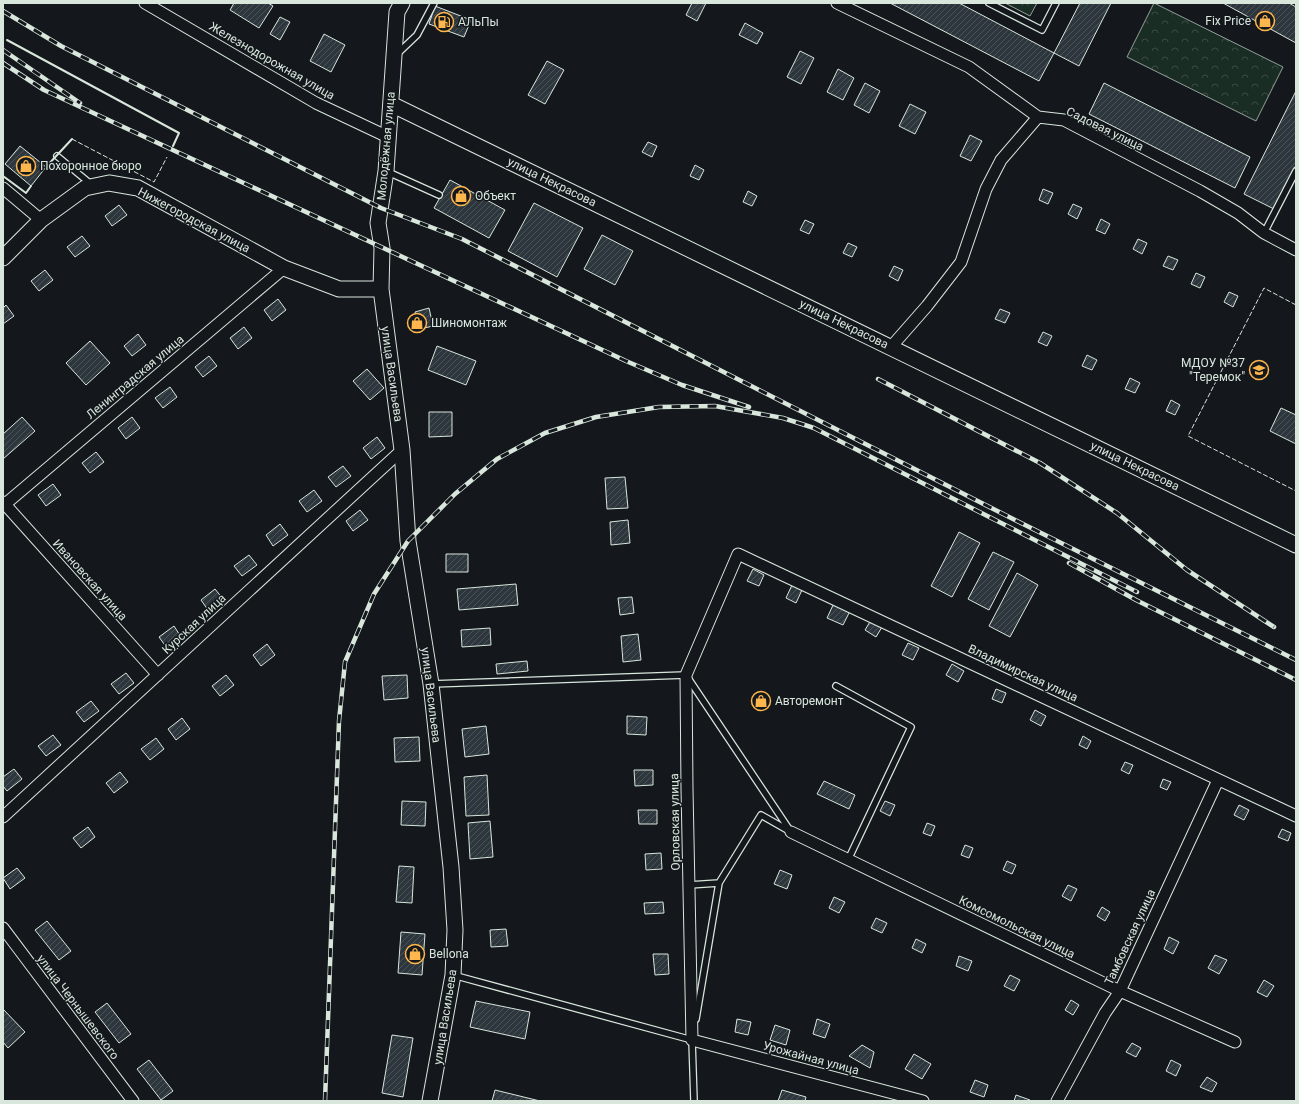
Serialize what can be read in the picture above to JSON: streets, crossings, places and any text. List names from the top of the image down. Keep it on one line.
{"streets":{"street":["Железнодорожная улица","Садовая улица","Молодёжная улица","улица Некрасова","Нижегородская улица","улица Васильева","Ленинградская улица","Ивановская улица","Курская улица","Владимирская улица","Орловская улица","Комсомольская улица","Тамбовская улица","улица Чернышевского","Урожайная улица"]},"crossings":[["Железнодорожная улица","Молодёжная улица"],["Молодёжная улица","улица Некрасова"],["Молодёжная улица","Нижегородская улица"],["Молодёжная улица","улица Васильева"],["Нижегородская улица","улица Васильева"],["Нижегородская улица","Ленинградская улица"],["улица Васильева","Курская улица"],["Ленинградская улица","Ивановская улица"],["Ивановская улица","Курская улица"],["Владимирская улица","Орловская улица"],["Владимирская улица","Тамбовская улица"],["Орловская улица","Урожайная улица"],["Комсомольская улица","Тамбовская улица"]],"places":{"shop":["Fix Price","Похоронное бюро","Объект","Шиномонтаж","Авторемонт","Bellona"],"fuel station":["АЛьПы"],"school or university":["МДОУ №37 \"Теремок\""]}}
